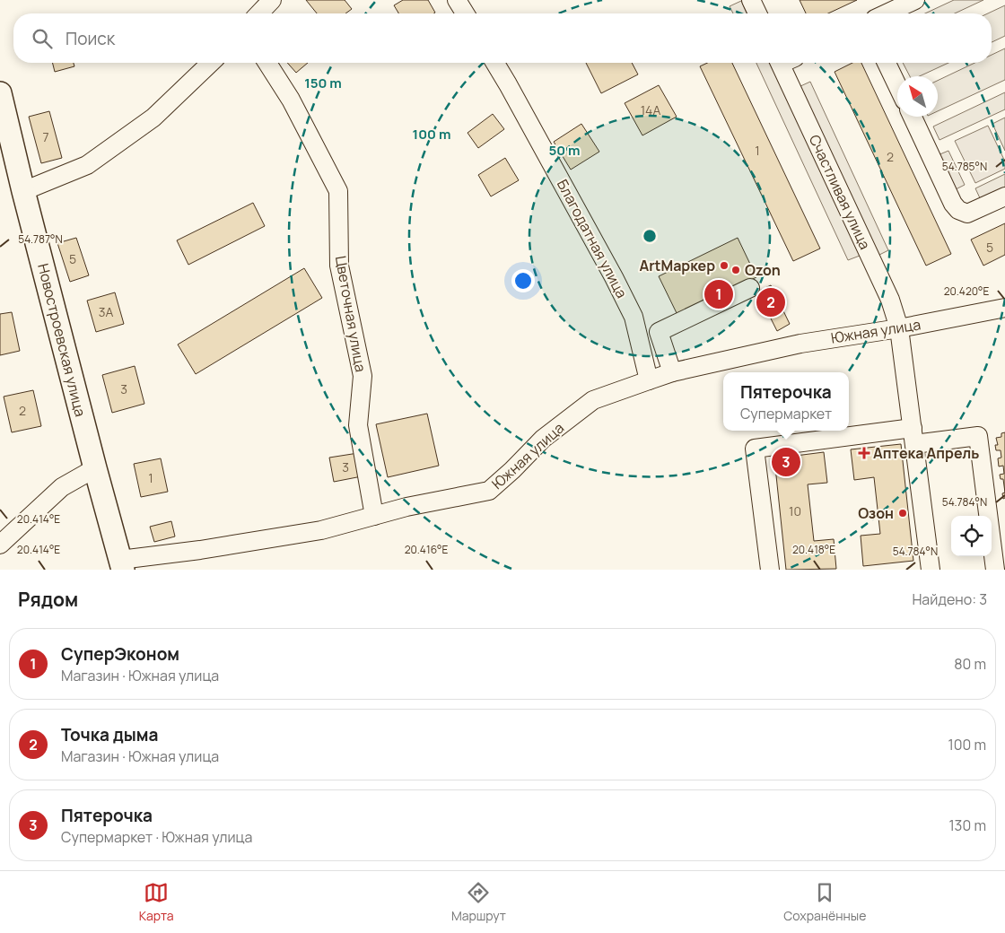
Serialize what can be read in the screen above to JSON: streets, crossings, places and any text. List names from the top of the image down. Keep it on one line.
{"streets":{"main road":["Новостроевская улица"],"street":["Счастливая улица","Благодатная улица","Цветочная улица","Южная улица"]},"crossings":[["Счастливая улица","Южная улица"],["Благодатная улица","Южная улица"],["Цветочная улица","Южная улица"],["Южная улица","Новостроевская улица"]],"places":{"other":["ArtМаркер","Ozon","Озон"],"health":["Аптека Апрель"]},"house_numbers":["14А","7","1","2","5","5","3А","3","2","3","1","10"],"north":"top left","page":{"search":"Поиск","pins":["1","2","3"],"popup":["Пятерочка","Супермаркет"],"heading":["Рядом","Найдено: 3"],"list":[{"mark":"1","name":"СуперЭконом","note":"Магазин · Южная улица","value":"80 m"},{"mark":"2","name":"Точка дыма","note":"Магазин · Южная улица","value":"100 m"},{"mark":"3","name":"Пятерочка","note":"Супермаркет · Южная улица","value":"130 m"}],"nav":["Карта","Маршрут","Сохранённые"]},"coordinates":["54.785°N","54.787°N","20.420°E","54.784°N","20.414°E","20.416°E","20.418°E"],"rings":["150 m","100 m","50 m"]}
